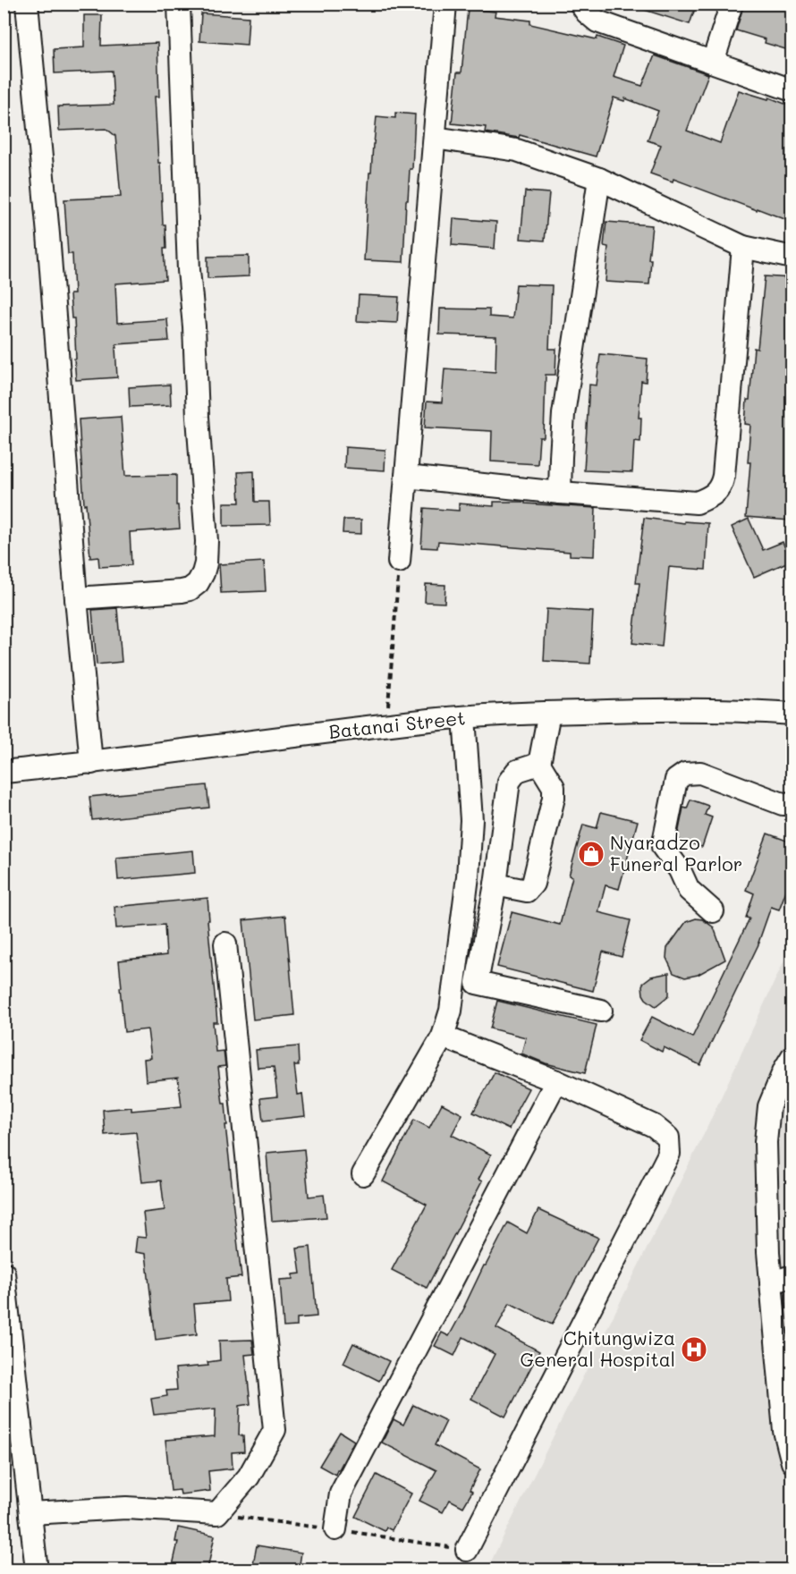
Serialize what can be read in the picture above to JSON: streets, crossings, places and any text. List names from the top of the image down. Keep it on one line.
{"streets":{"street":["Batanai Street"]},"places":{"shop":["Nyaradzo Funeral Parlor"],"hospital":["Chitungwiza General Hospital"]}}
